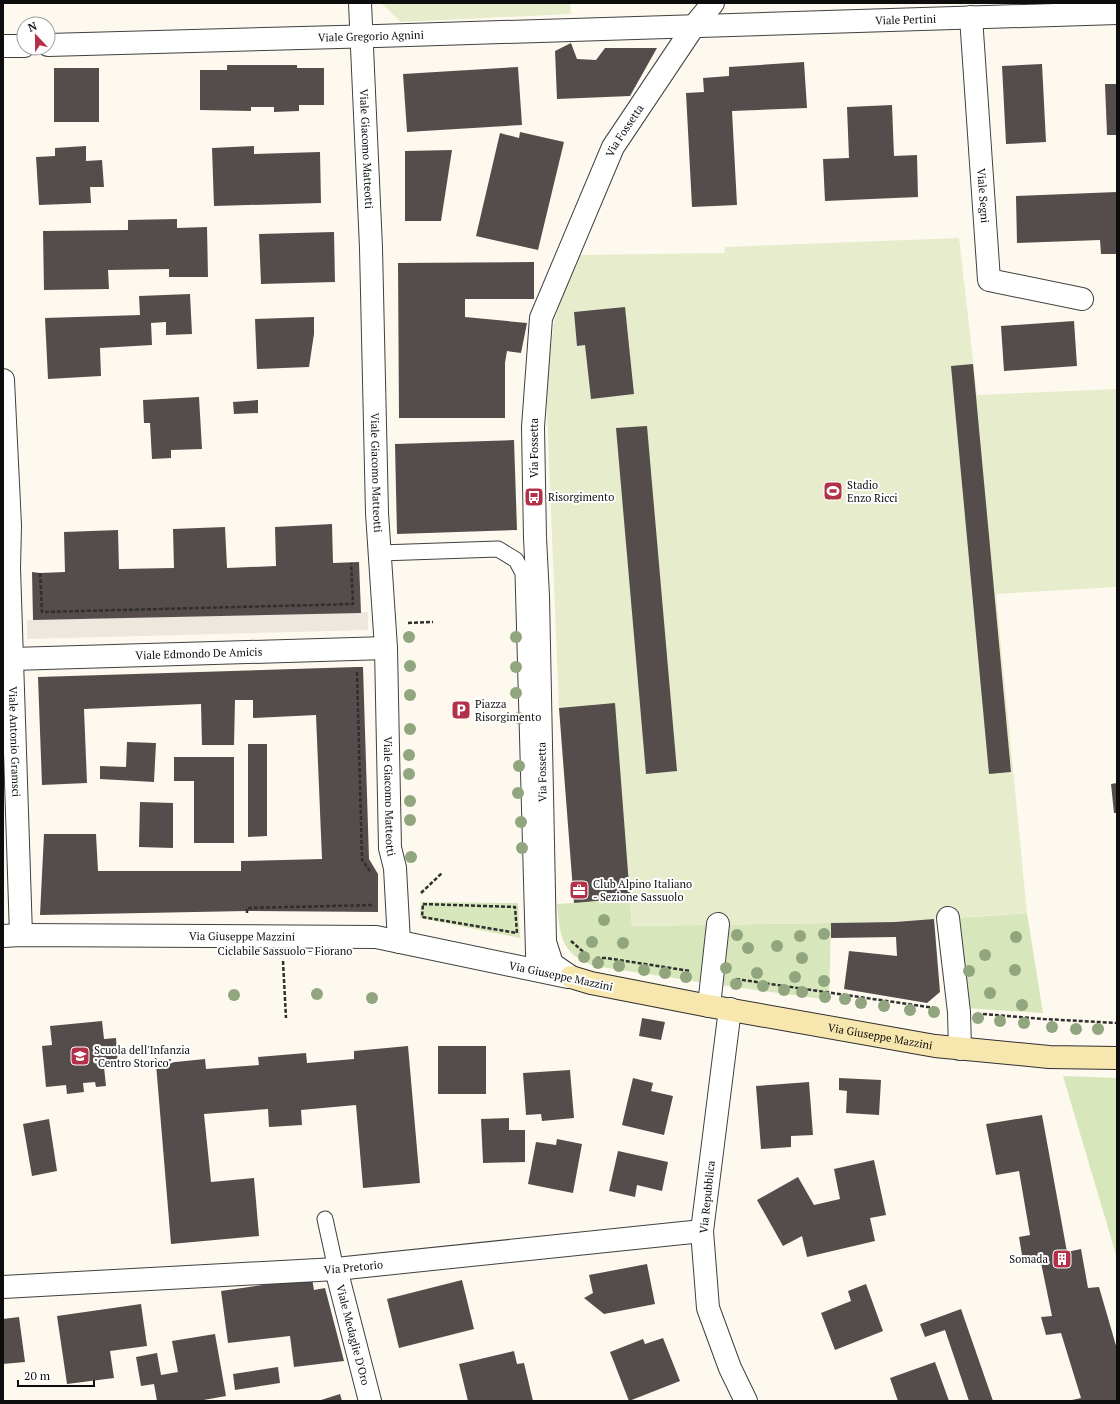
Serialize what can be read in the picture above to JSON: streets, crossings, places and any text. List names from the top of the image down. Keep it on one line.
{"streets":{"street":["Viale Pertini","Viale Gregorio Agnini","Via Fossetta","Viale Giacomo Matteotti","Viale Segni","Viale Edmondo De Amicis","Viale Antonio Gramsci","Via Giuseppe Mazzini","Via Repubblica","Via Pretorio","Viale Medaglie D'Oro"]},"crossings":[["Viale Pertini","Viale Gregorio Agnini"],["Viale Pertini","Via Fossetta"],["Viale Pertini","Viale Segni"],["Viale Gregorio Agnini","Via Fossetta"],["Viale Gregorio Agnini","Viale Giacomo Matteotti"],["Via Fossetta","Via Giuseppe Mazzini"],["Viale Giacomo Matteotti","Viale Edmondo De Amicis"],["Viale Giacomo Matteotti","Via Giuseppe Mazzini"],["Viale Edmondo De Amicis","Viale Antonio Gramsci"],["Viale Antonio Gramsci","Via Giuseppe Mazzini"],["Via Giuseppe Mazzini","Via Repubblica"],["Via Repubblica","Via Pretorio"],["Via Pretorio","Viale Medaglie D'Oro"]],"places":{"sports":["Stadio Enzo Ricci"],"bus stop":["Risorgimento"],"parking":["Piazza Risorgimento"],"office":["Club Alpino Italiano - Sezione Sassuolo"],"school or university":["Scuola dell'Infanzia \"Centro Storico\""],"building":["Somada"]},"scale_bar":"20 m","north":"top"}
